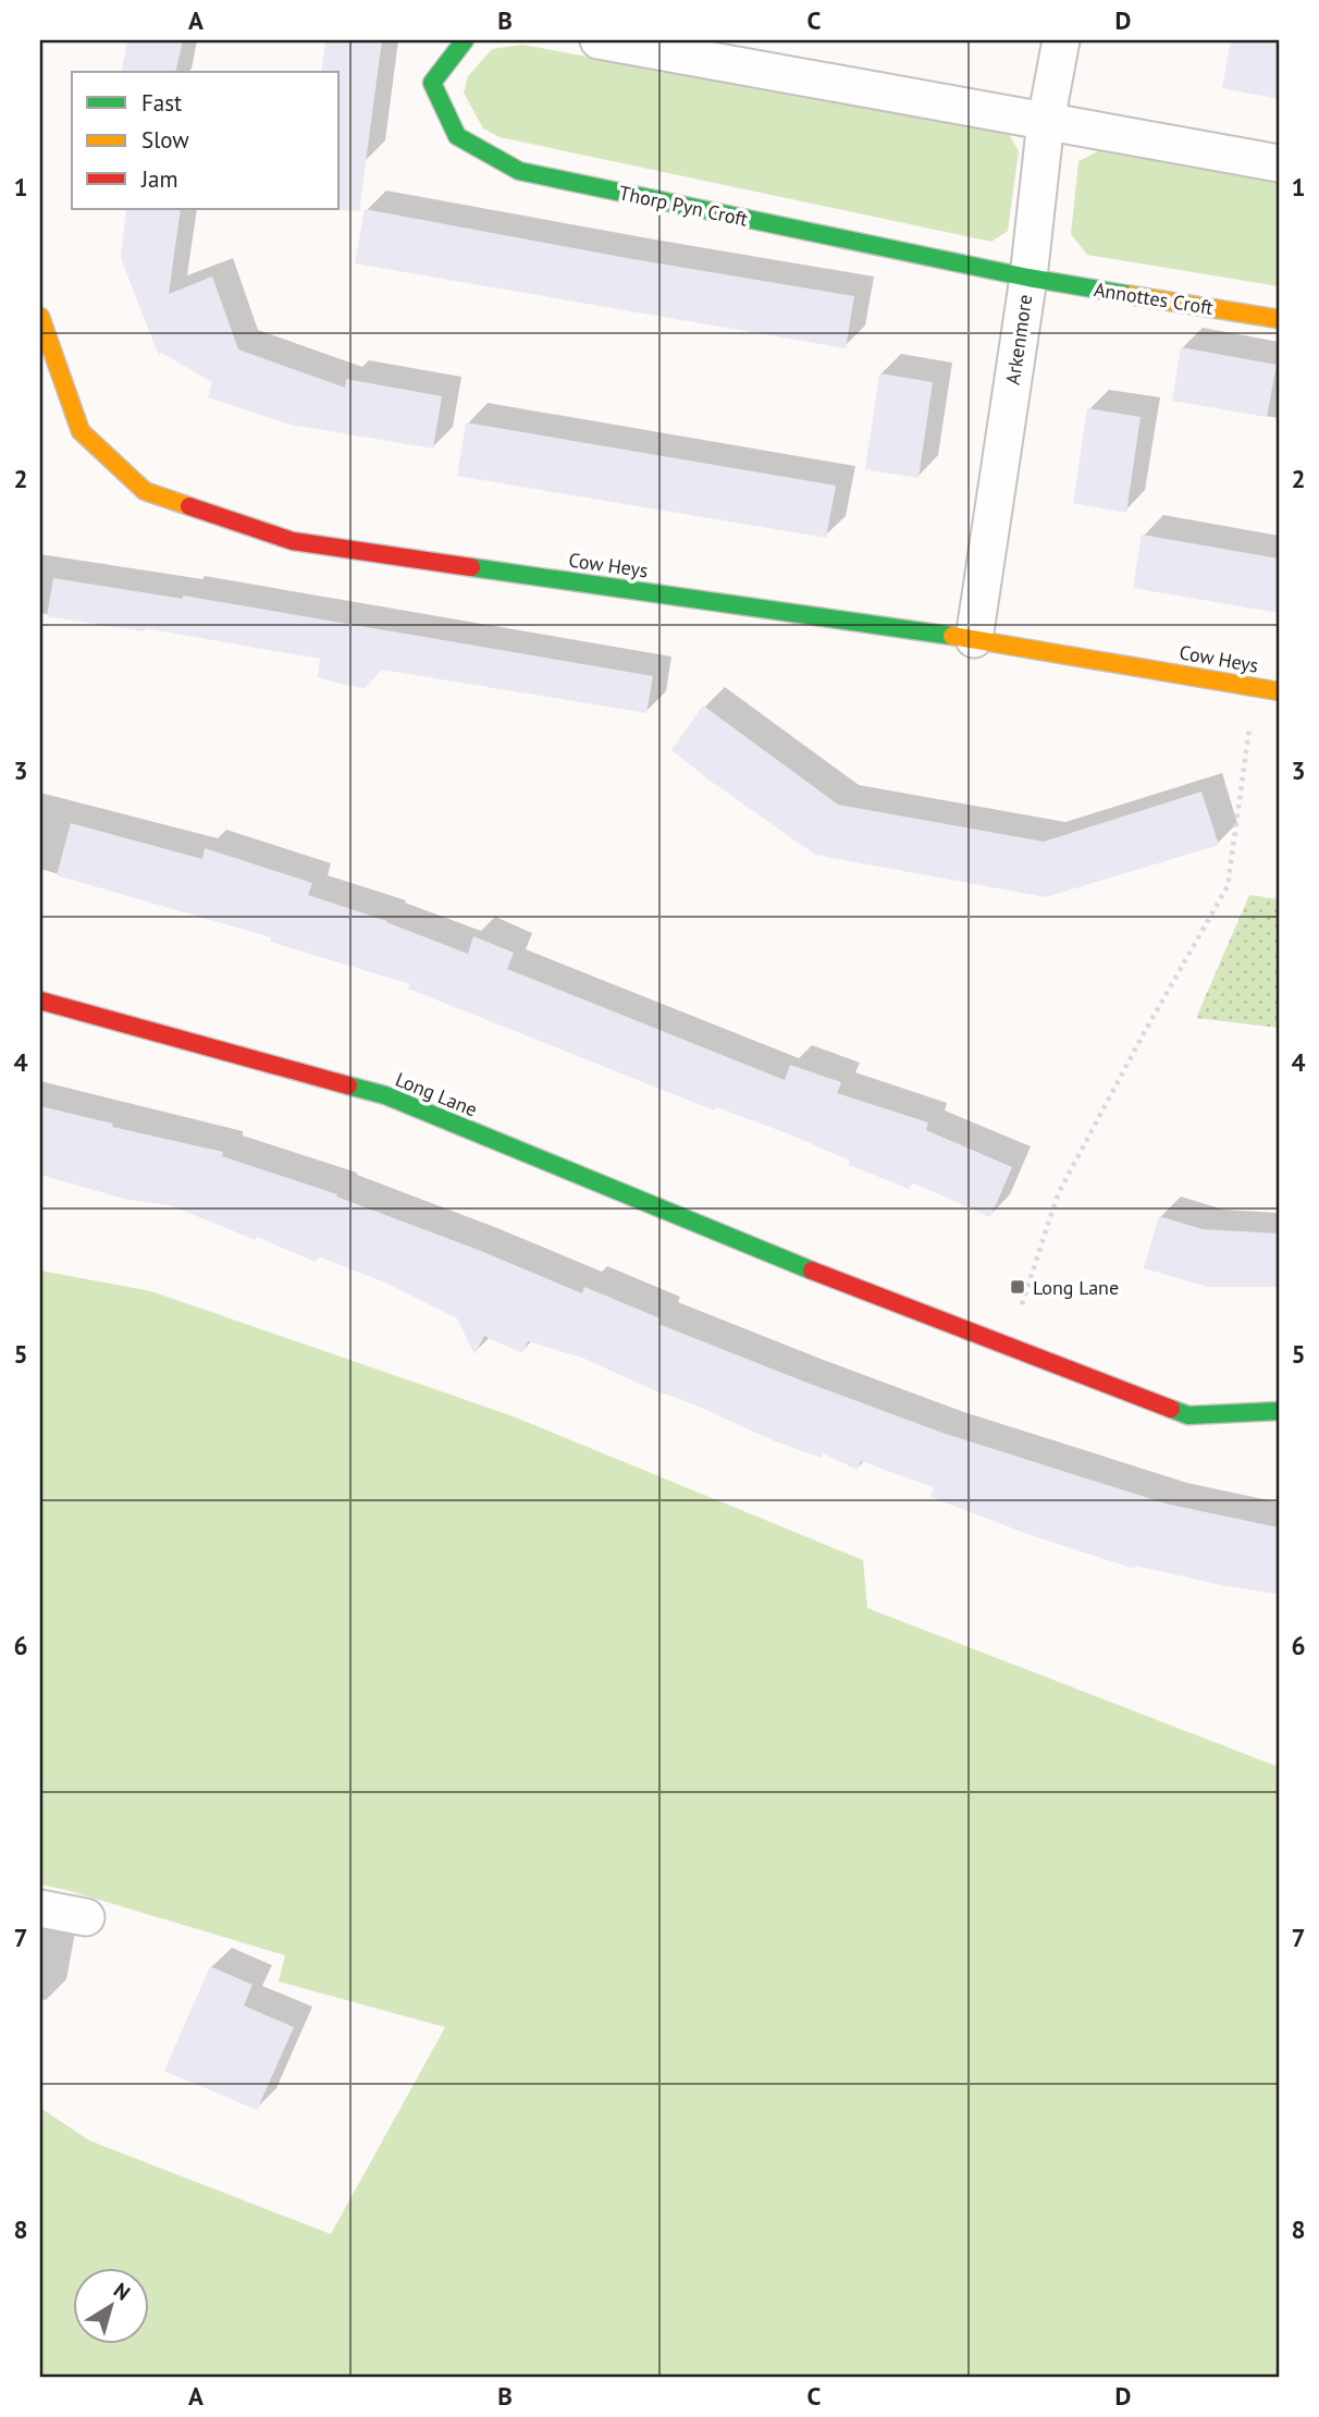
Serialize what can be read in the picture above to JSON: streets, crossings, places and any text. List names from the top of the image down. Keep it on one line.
{"streets":{"street":["Thorp Pyn Croft","Annottes Croft","Arkenmore","Cow Heys","Long Lane"]},"crossings":[["Thorp Pyn Croft","Annottes Croft"],["Thorp Pyn Croft","Arkenmore"],["Annottes Croft","Arkenmore"],["Arkenmore","Cow Heys"]],"places":{"transit":["Long Lane"]},"legend":["Fast","Slow","Jam"],"north":"top right","grid":{"columns":["A","B","C","D"],"rows":["1","2","3","4","5","6","7","8"]}}
